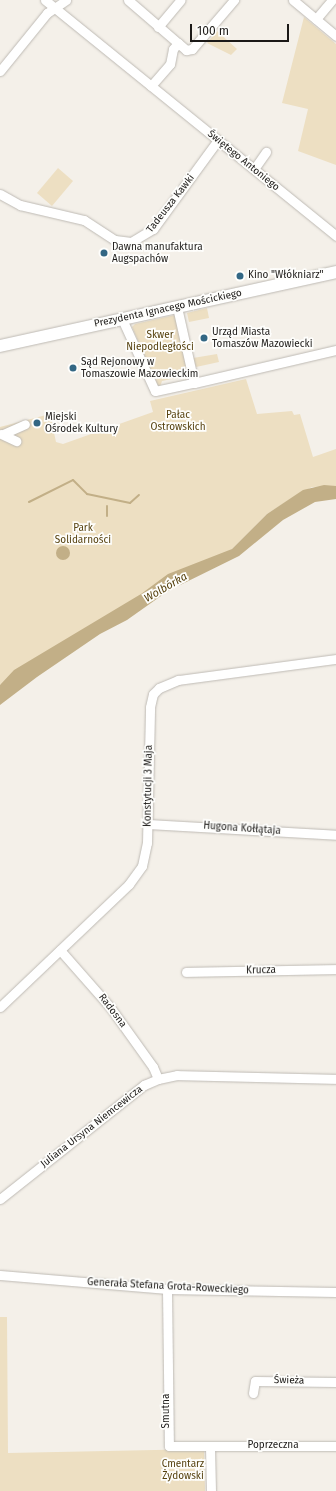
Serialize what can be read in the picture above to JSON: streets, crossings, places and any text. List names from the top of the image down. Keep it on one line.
{"streets":{"main road":["Prezydenta Ignacego Mościckiego"],"street":["Świętego Antoniego","Tadeusza Kawki","Konstytucji 3 Maja","Hugona Kołłątaja","Krucza","Radosna","Juliana Ursyna Niemcewicza","Generała Stefana Grota-Roweckiego","Świeża","Smutna","Poprzeczna"]},"crossings":[["Świętego Antoniego","Tadeusza Kawki"],["Konstytucji 3 Maja","Hugona Kołłątaja"],["Konstytucji 3 Maja","Radosna"],["Radosna","Juliana Ursyna Niemcewicza"],["Generała Stefana Grota-Roweckiego","Smutna"],["Smutna","Poprzeczna"]],"water":["Wolbórka"],"parks":["Skwer Niepodległości","Pałac Ostrowskich","Park Solidarności","Cmentarz Żydowski"],"places":["Dawna manufaktura Augspachów","Kino \"Włókniarz\"","Urząd Miasta Tomaszów Mazowiecki","Sąd Rejonowy w Tomaszowie Mazowieckim","Miejski Ośrodek Kultury"],"scale_bar":"100 m"}
